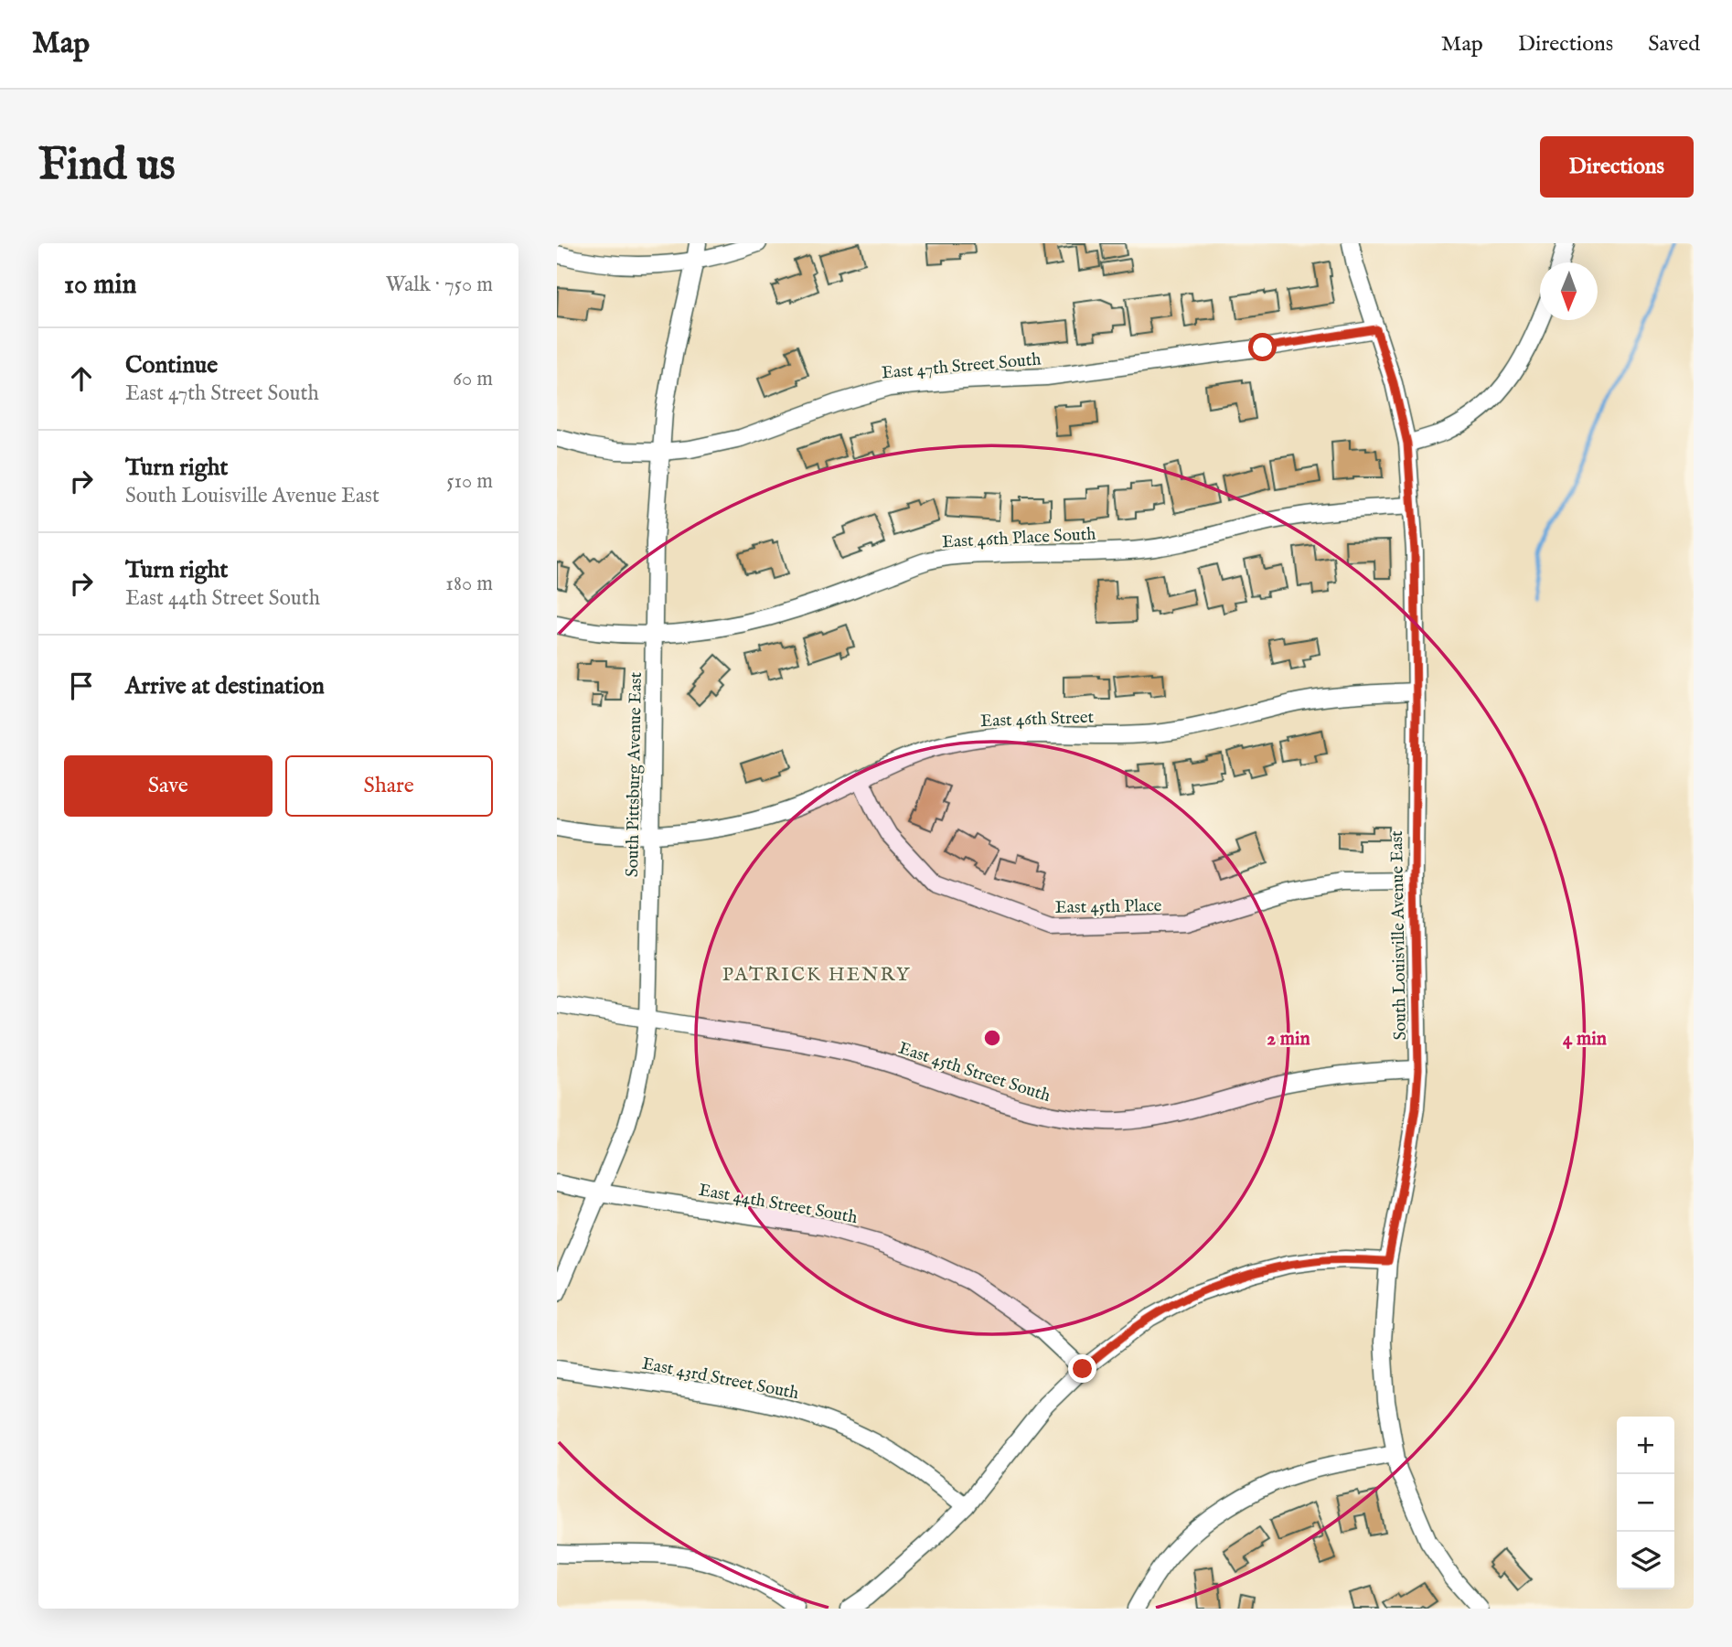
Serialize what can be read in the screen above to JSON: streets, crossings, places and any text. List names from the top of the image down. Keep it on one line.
{"streets":{"street":["East 47th Street South","East 46th Place South","East 46th Street","South Pittsburg Avenue East","East 45th Place","South Louisville Avenue East","East 45th Street South","East 44th Street South","East 43rd Street South"]},"crossings":[["East 47th Street South","South Pittsburg Avenue East"],["East 47th Street South","South Louisville Avenue East"],["East 46th Place South","South Pittsburg Avenue East"],["East 46th Place South","South Louisville Avenue East"],["East 46th Street","South Pittsburg Avenue East"],["East 46th Street","East 45th Place"],["East 46th Street","South Louisville Avenue East"],["South Pittsburg Avenue East","East 45th Street South"],["South Pittsburg Avenue East","East 44th Street South"],["East 45th Place","South Louisville Avenue East"],["South Louisville Avenue East","East 45th Street South"]],"districts":["PATRICK HENRY"],"north":"bottom","page":{"header":"Map","nav":["Map","Directions","Saved"],"buttons":["Directions",["Save","Share"]],"title":"Find us","heading":["10 min","Walk · 750 m"],"list":[["Continue","East 47th Street South","60 m"],["Turn right","South Louisville Avenue East","510 m"],["Turn right","East 44th Street South","180 m"],"Arrive at destination"],"map_buttons":["+","−"]},"rings":["2 min","4 min"]}
